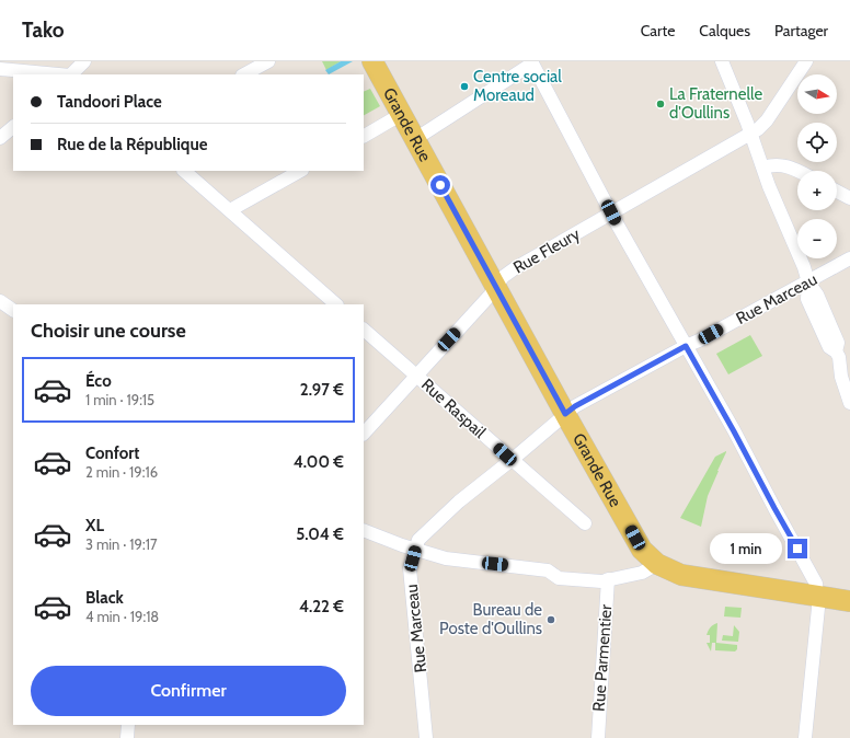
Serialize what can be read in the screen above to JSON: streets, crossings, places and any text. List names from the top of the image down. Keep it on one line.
{"streets":{"main road":["Grande Rue"],"street":["Rue Fleury","Rue Marceau","Rue Raspail","Rue Parmentier"]},"crossings":[["Grande Rue","Rue Fleury"],["Grande Rue","Rue Marceau"],["Rue Fleury","Rue Raspail"],["Rue Marceau","Rue Raspail"]],"places":["Centre social Moreaud","La Fraternelle d'Oullins","Bureau de Poste d'Oullins"],"north":"right","page":{"header":"Tako","nav":["Carte","Calques","Partager"],"map_buttons":["+","−"],"banner":["Tandoori Place","Rue de la République"],"heading":"Choisir une course","list":[{"name":"Éco","note":"1 min · 19:15","value":"2.97 €"},{"name":"Confort","note":"2 min · 19:16","value":"4.00 €"},{"name":"XL","note":"3 min · 19:17","value":"5.04 €"},{"name":"Black","note":"4 min · 19:18","value":"4.22 €"}],"bubble":"1 min","buttons":"Confirmer"}}
